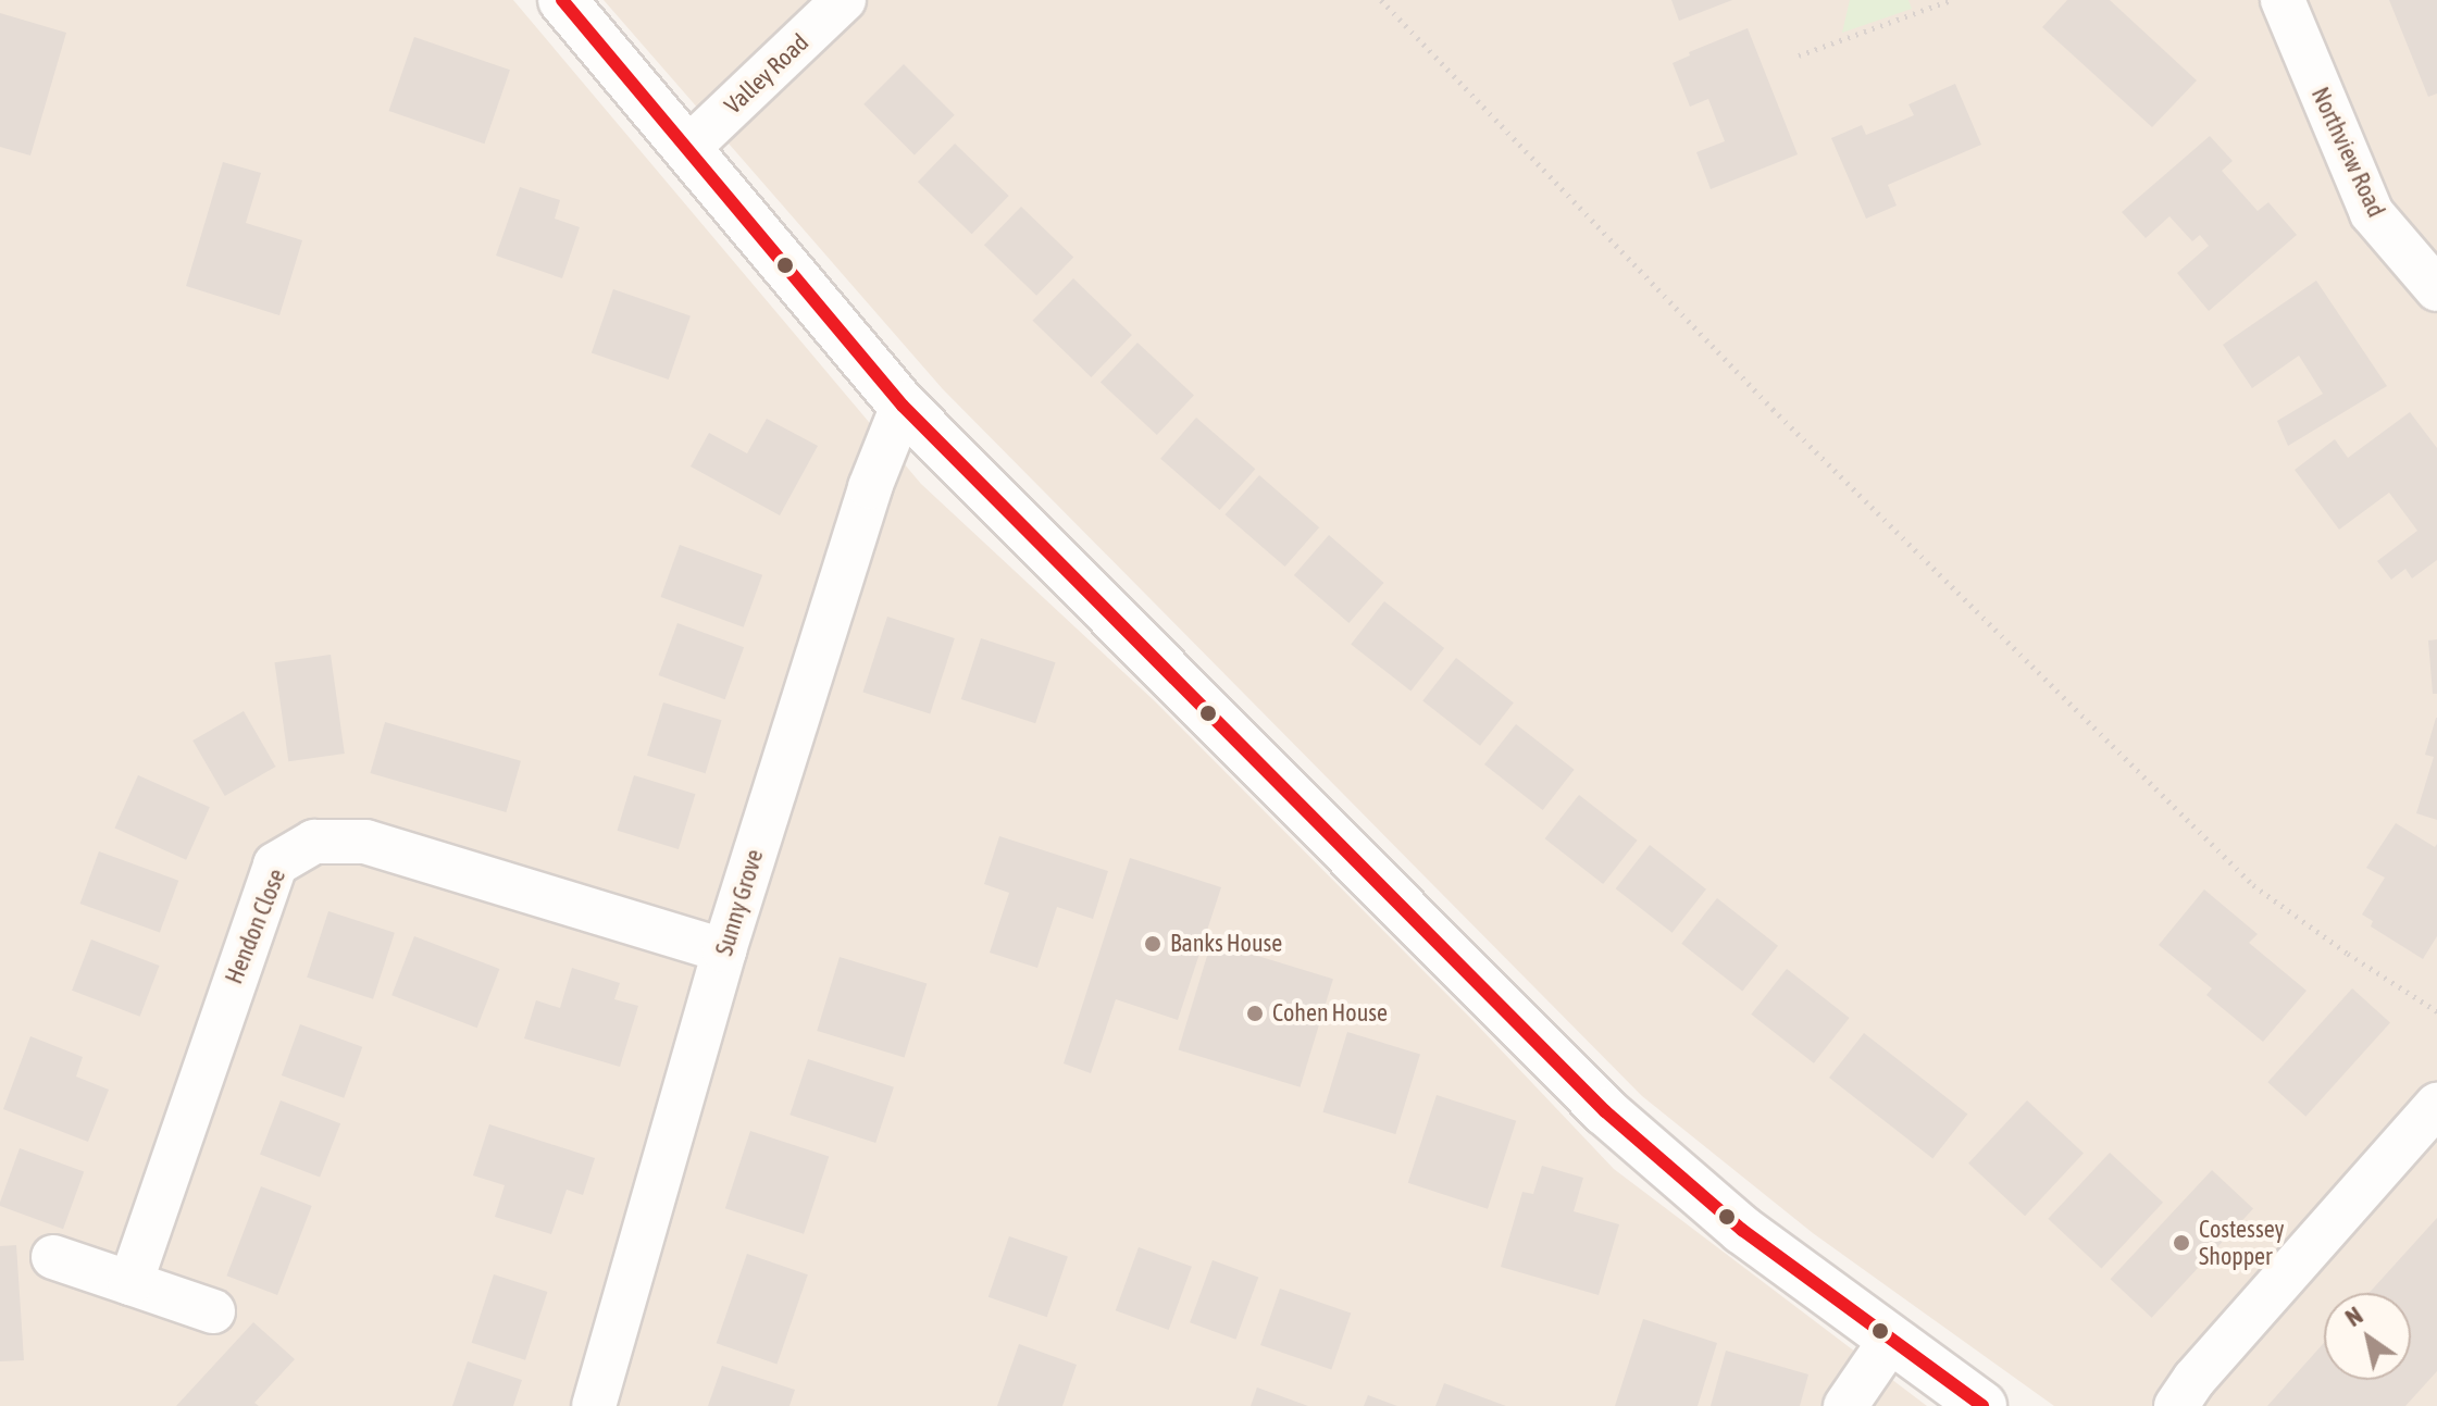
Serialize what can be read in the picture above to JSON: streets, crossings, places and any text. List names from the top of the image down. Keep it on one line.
{"streets":{"street":["Valley Road","Northview Road","Sunny Grove","Hendon Close"]},"crossings":[["Sunny Grove","Hendon Close"]],"places":["Banks House","Cohen House","Costessey Shopper"],"north":"top left"}
